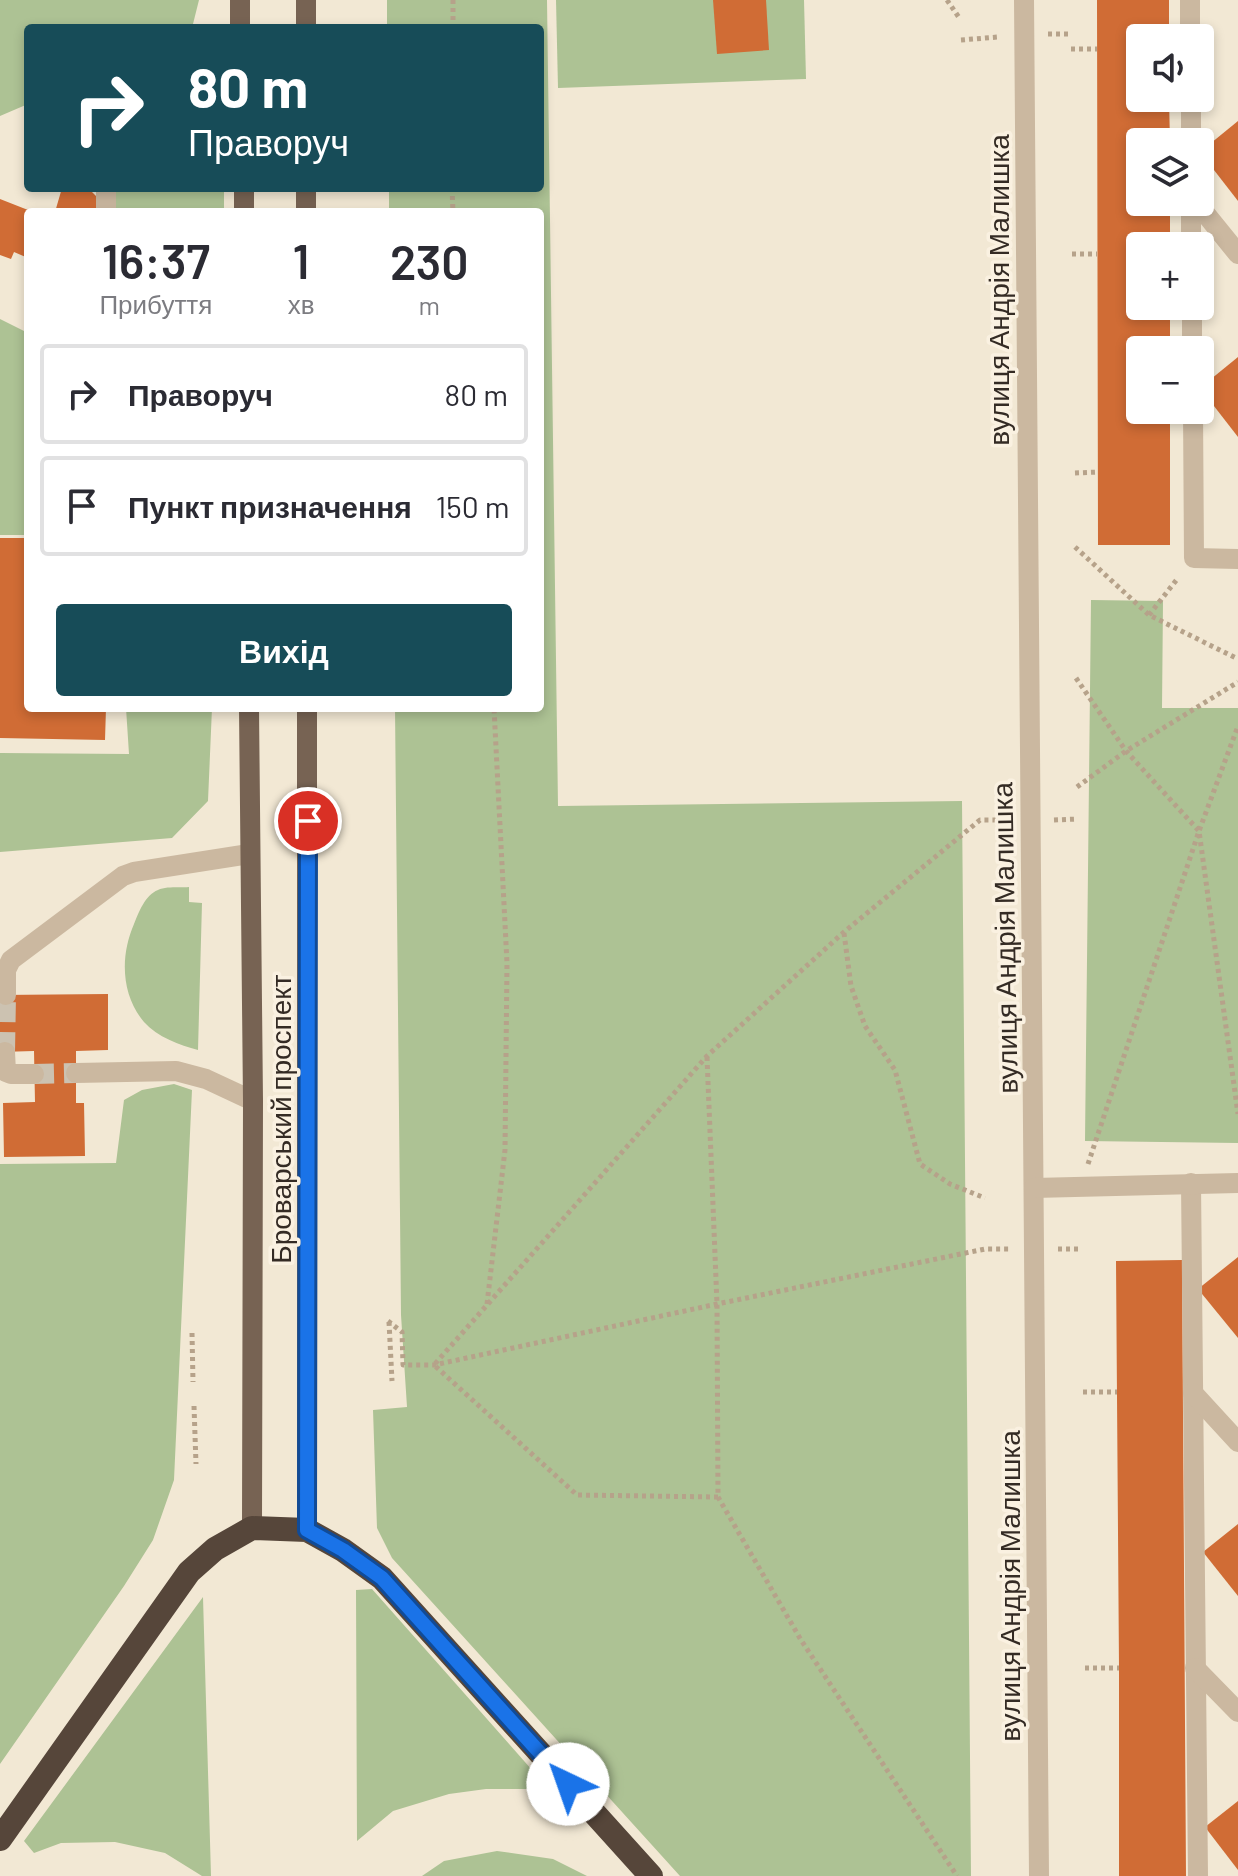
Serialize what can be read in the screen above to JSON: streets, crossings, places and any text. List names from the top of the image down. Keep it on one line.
{"streets":{"main road":["Броварський проспект"],"street":["вулиця Андрія Малишка"]},"page":{"map_buttons":["+","−"],"turn":["80 m","Праворуч"],"eta":["16:37","Прибуття","1","хв","230","m"],"list":[{"name":"Праворуч","value":"80 m"},{"name":"Пункт призначення","value":"150 m"}],"buttons":"Вихід"}}
